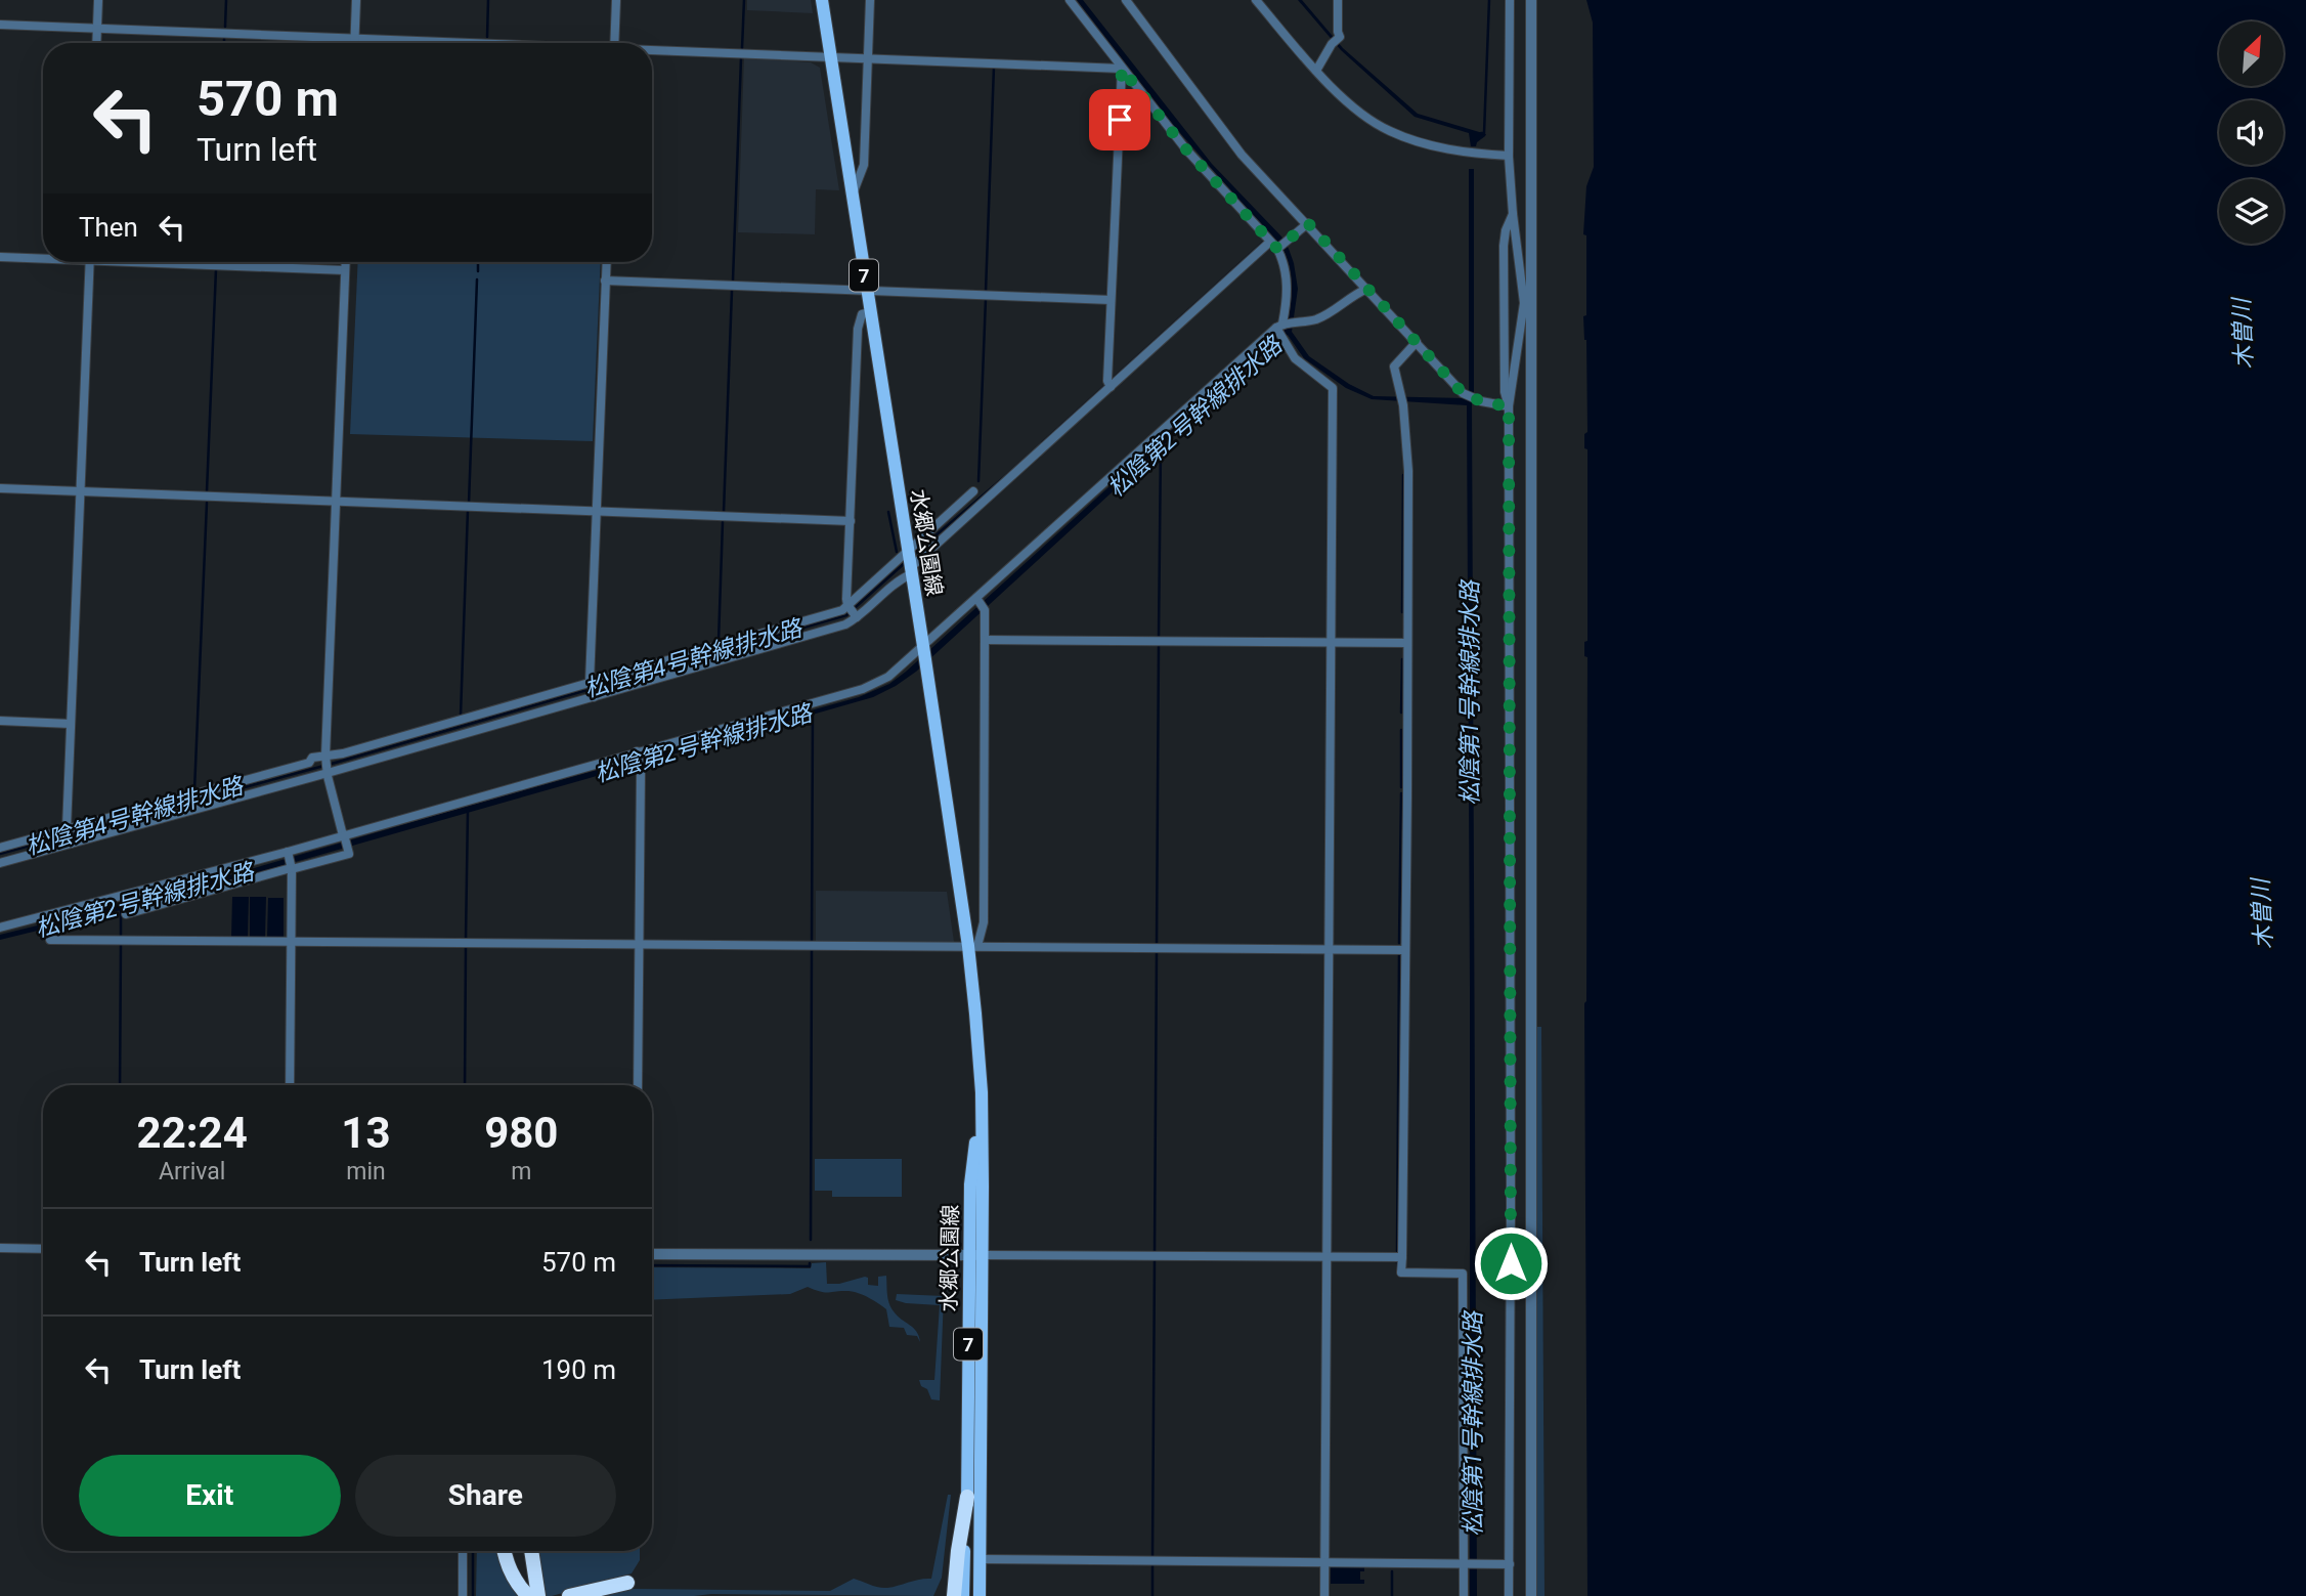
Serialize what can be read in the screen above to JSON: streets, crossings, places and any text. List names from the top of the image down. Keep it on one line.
{"streets":{"main road":["7","水郷公園線"]},"water":["木曽川","松陰第2号幹線排水路","松陰第4号幹線排水路","松陰第1号幹線排水路"],"north":"top right","page":{"turn":["570 m","Turn left"],"then":"Then","eta":["22:24","Arrival","13","min","980","m"],"list":[{"name":"Turn left","value":"570 m"},{"name":"Turn left","value":"190 m"}],"buttons":["Exit","Share"]}}
